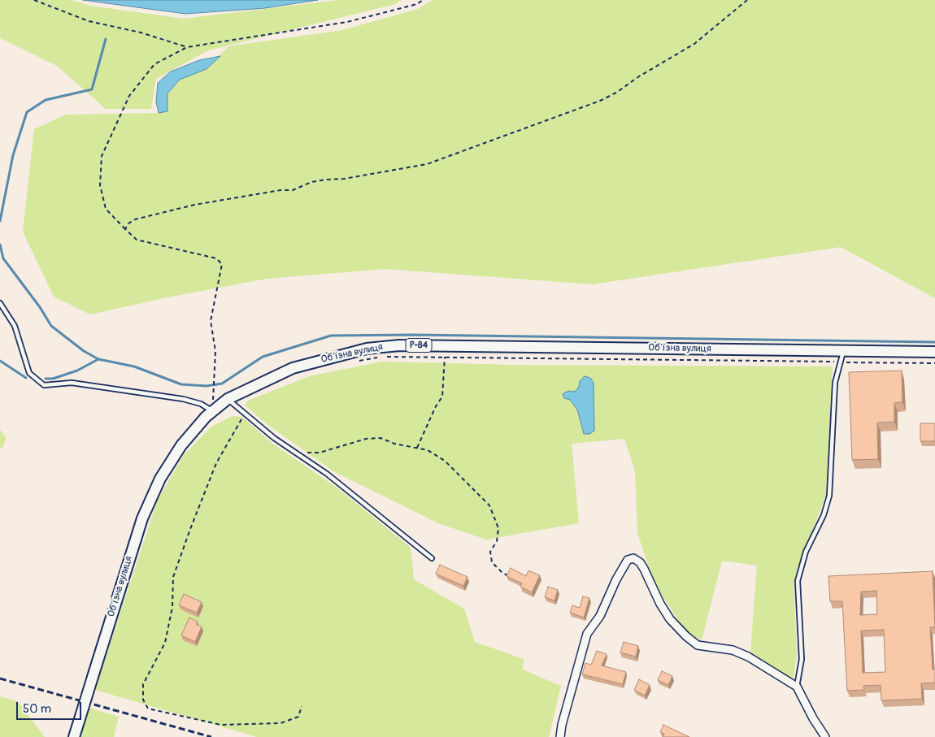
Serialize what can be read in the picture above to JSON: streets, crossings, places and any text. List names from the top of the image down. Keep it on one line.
{"streets":{"main road":["Р-84","Обʼїзна вулиця"]},"scale_bar":"50 m"}
